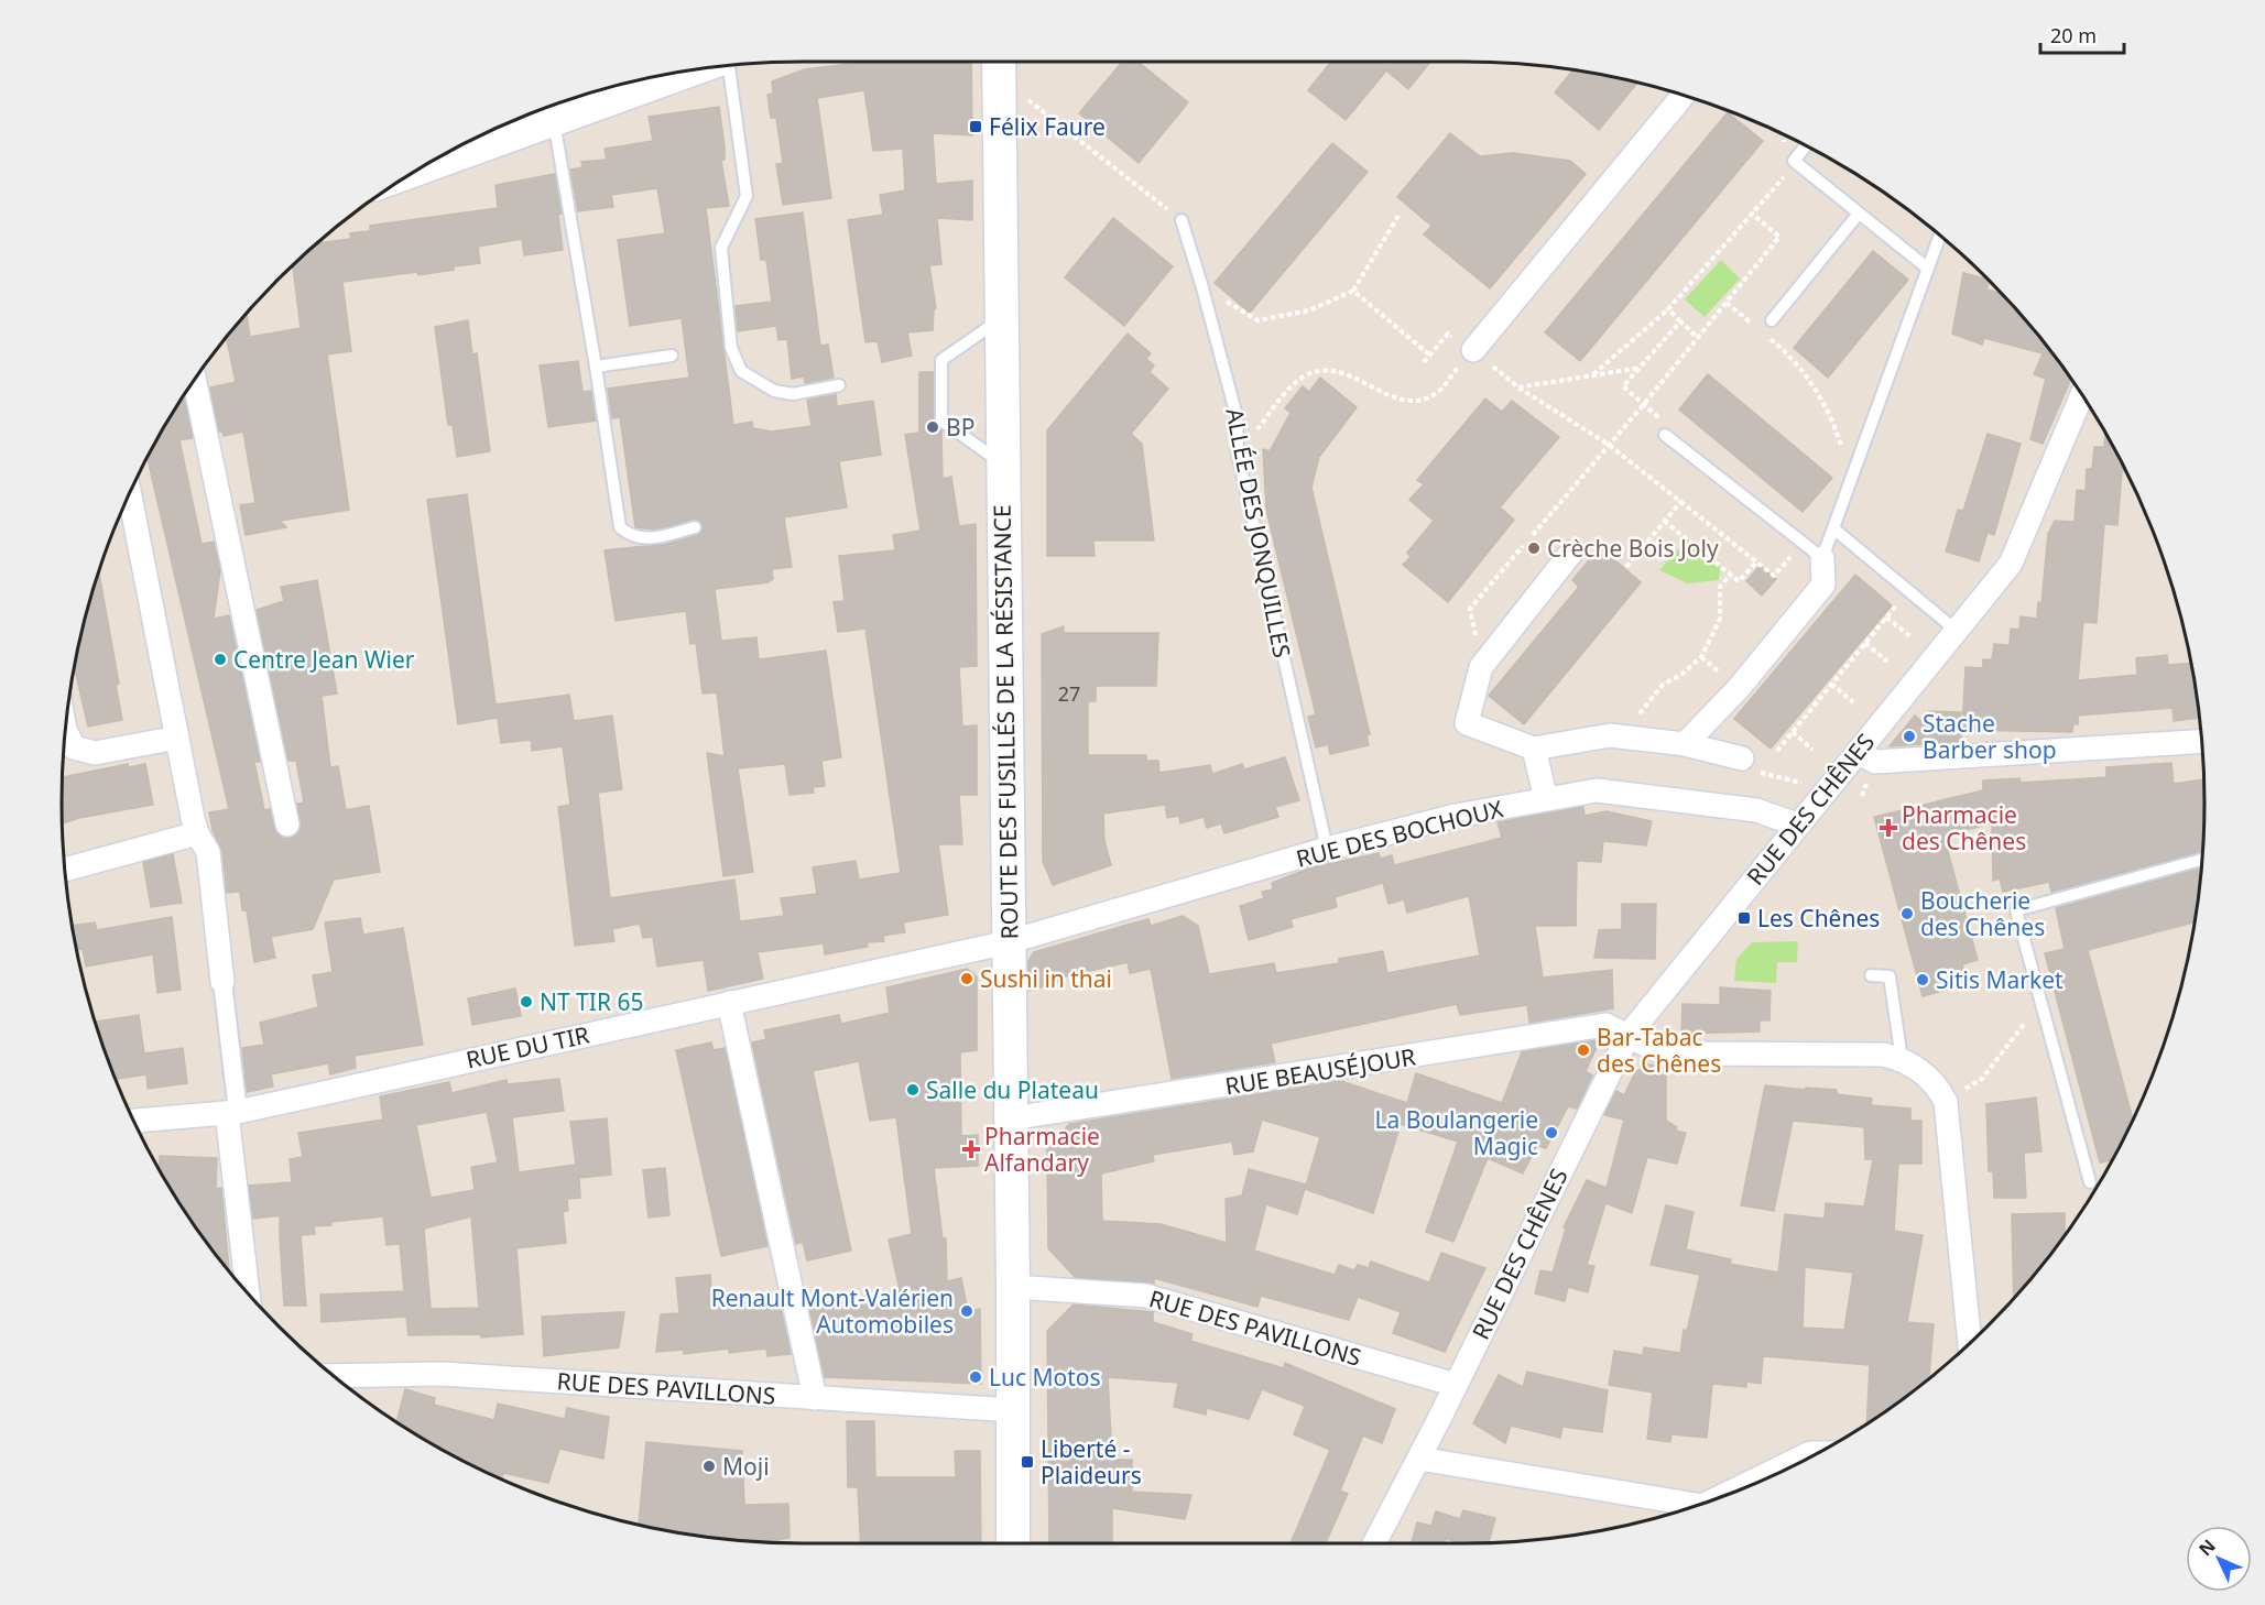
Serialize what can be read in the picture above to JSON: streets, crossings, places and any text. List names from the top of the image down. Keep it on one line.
{"streets":{"main road":["ROUTE DES FUSILLÉS DE LA RÉSISTANCE"],"street":["RUE DES CHÊNES","RUE DES BOCHOUX","RUE DU TIR","RUE BEAUSÉJOUR","RUE DES PAVILLONS"],"lane":["ALLÉE DES JONQUILLES"]},"crossings":[["ALLÉE DES JONQUILLES","RUE DES BOCHOUX"],["ROUTE DES FUSILLÉS DE LA RÉSISTANCE","RUE DES BOCHOUX"],["ROUTE DES FUSILLÉS DE LA RÉSISTANCE","RUE DU TIR"],["ROUTE DES FUSILLÉS DE LA RÉSISTANCE","RUE BEAUSÉJOUR"],["ROUTE DES FUSILLÉS DE LA RÉSISTANCE","RUE DES PAVILLONS"],["RUE DES CHÊNES","RUE DES BOCHOUX"],["RUE DES CHÊNES","RUE BEAUSÉJOUR"],["RUE DES CHÊNES","RUE DES PAVILLONS"],["RUE DES BOCHOUX","RUE DU TIR"]],"places":{"transit":["Félix Faure","Les Chênes","Liberté - Plaideurs"],"other":["BP","Crèche Bois Joly","Centre Jean Wier","Stache Barber shop","Boucherie des Chênes","Sushi in thai","Sitis Market","NT TIR 65","Bar-Tabac des Chênes","Salle du Plateau","La Boulangerie Magic","Renault Mont-Valérien Automobiles","Luc Motos","Moji"],"health":["Pharmacie des Chênes","Pharmacie Alfandary"]},"house_numbers":["27"],"scale_bar":"20 m","north":"top left"}
